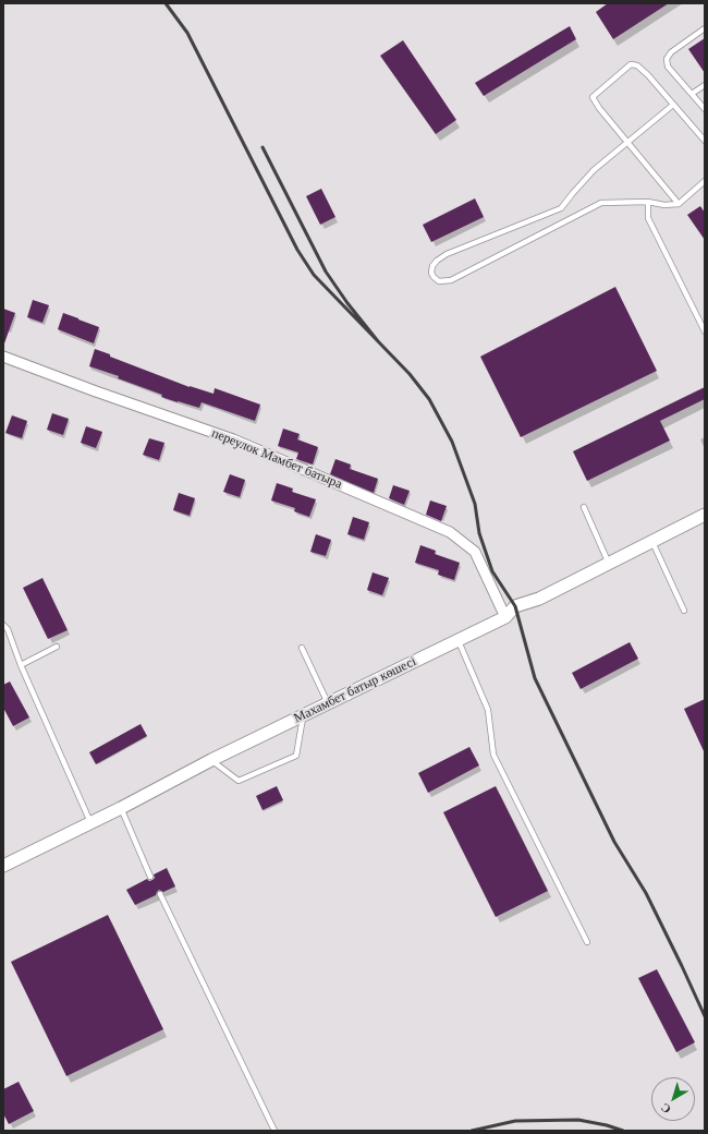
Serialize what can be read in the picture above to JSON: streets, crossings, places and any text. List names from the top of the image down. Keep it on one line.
{"streets":{"street":["переулок Мамбет батыра","Махамбет батыр көшесі"]},"crossings":[["переулок Мамбет батыра","Махамбет батыр көшесі"]],"north":"bottom left"}
